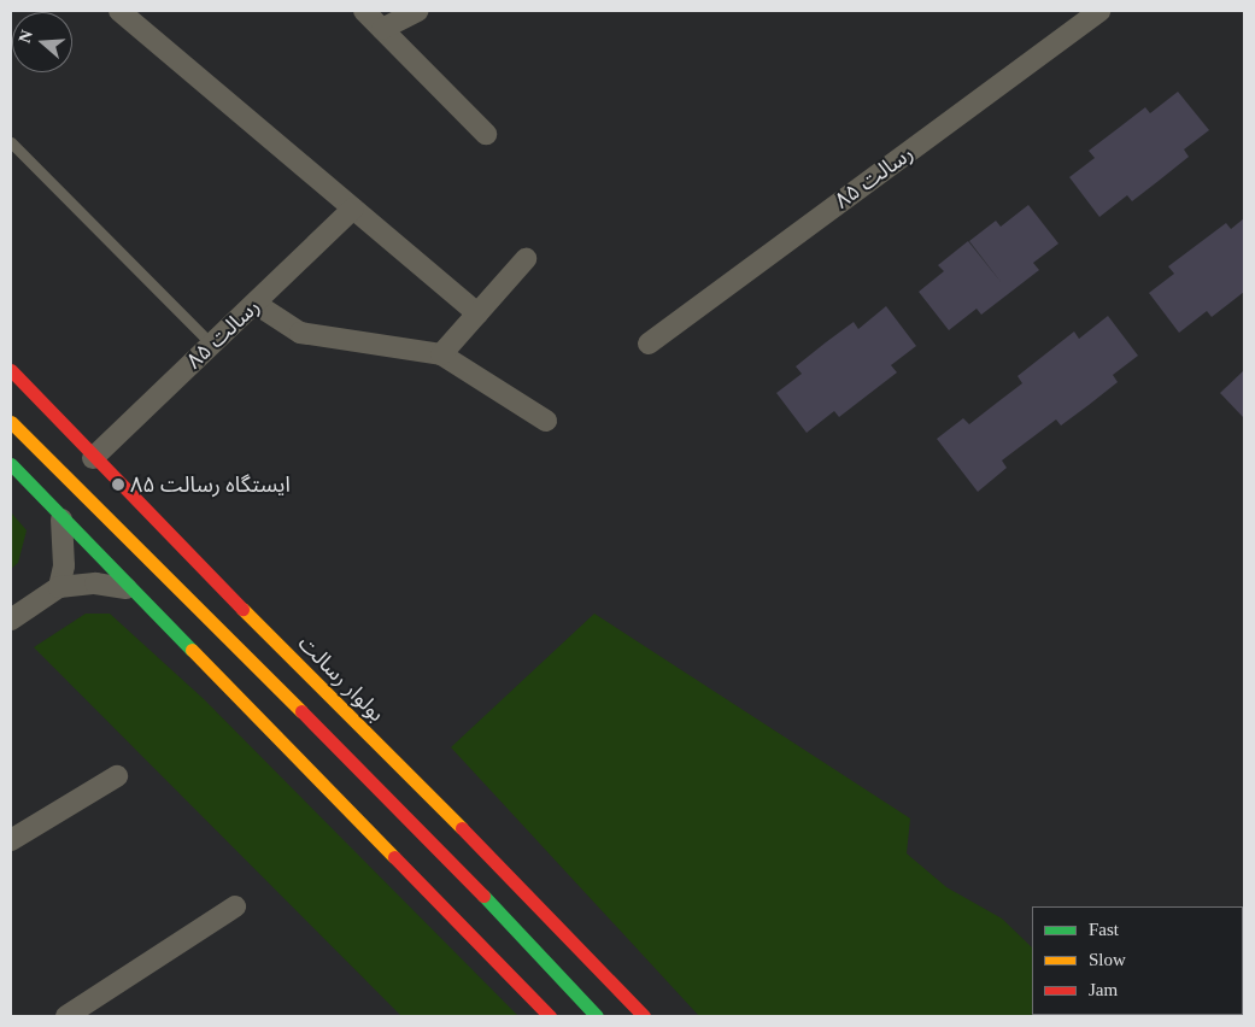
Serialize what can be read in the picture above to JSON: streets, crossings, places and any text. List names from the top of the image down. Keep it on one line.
{"streets":{"main road":["بولوار رسالت"],"street":["رسالت ۸۵"]},"crossings":[["رسالت ۸۵","بولوار رسالت"]],"places":["ایستگاه رسالت ۸۵"],"legend":["Fast","Slow","Jam"],"north":"left"}
